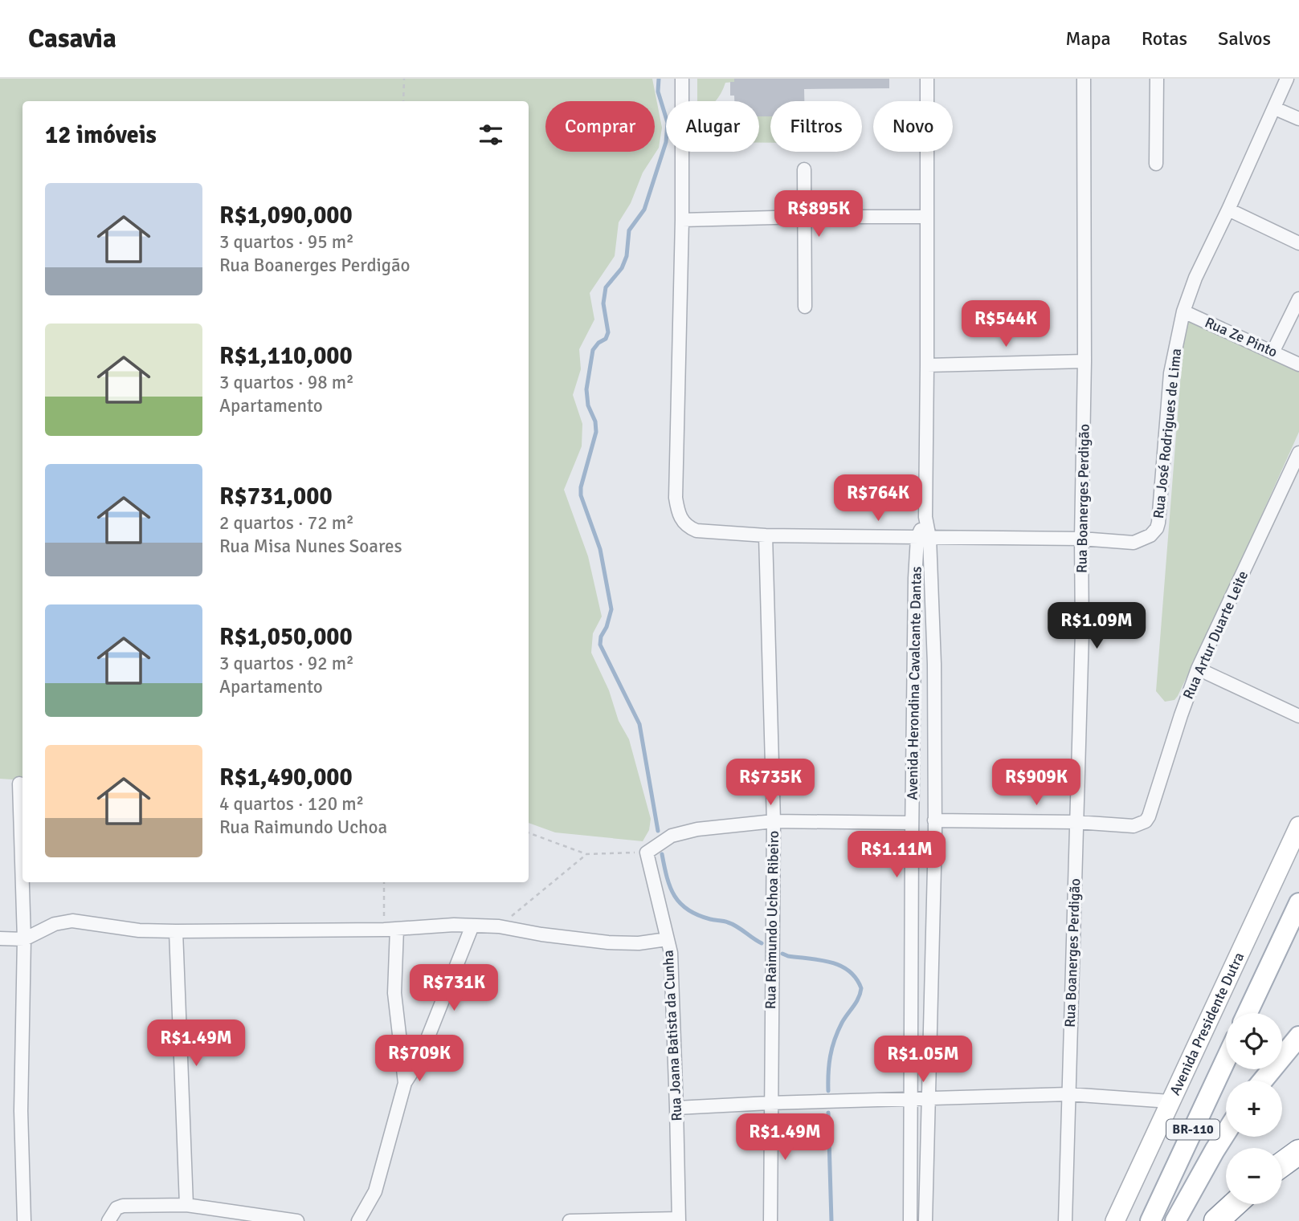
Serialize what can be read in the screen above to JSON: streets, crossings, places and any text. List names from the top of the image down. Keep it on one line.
{"streets":{"main road":["BR-110"],"street":["Rua Ze Pinto","Rua José Rodrigues de Lima","Rua Boanerges Perdigão","Rua Artur Duarte Leite","Avenida Herondina Cavalcante Dantas","Rua Raimundo Uchoa Ribeiro","Avenida Presidente Dutra","Rua Joana Batista da Cunha"]},"crossings":[["Rua Ze Pinto","Rua José Rodrigues de Lima"],["Rua José Rodrigues de Lima","Rua Boanerges Perdigão"],["Rua Boanerges Perdigão","Rua Artur Duarte Leite"]],"page":{"header":"Casavia","nav":["Mapa","Rotas","Salvos"],"chip":["Comprar","Alugar","Filtros","Novo"],"heading":"12 imóveis","list":[{"name":"R$1,090,000","note":"3 quartos · 95 m² · Rua Boanerges Perdigão"},{"name":"R$1,110,000","note":"3 quartos · 98 m² · Apartamento"},{"name":"R$731,000","note":"2 quartos · 72 m² · Rua Misa Nunes Soares"},{"name":"R$1,050,000","note":"3 quartos · 92 m² · Apartamento"},{"name":"R$1,490,000","note":"4 quartos · 120 m² · Rua Raimundo Uchoa"}],"price":["R$895K","R$544K","R$764K","R$1.09M","R$735K","R$909K","R$1.11M","R$731K","R$1.49M","R$709K","R$1.05M","R$1.49M"],"map_buttons":["+","−"]}}
